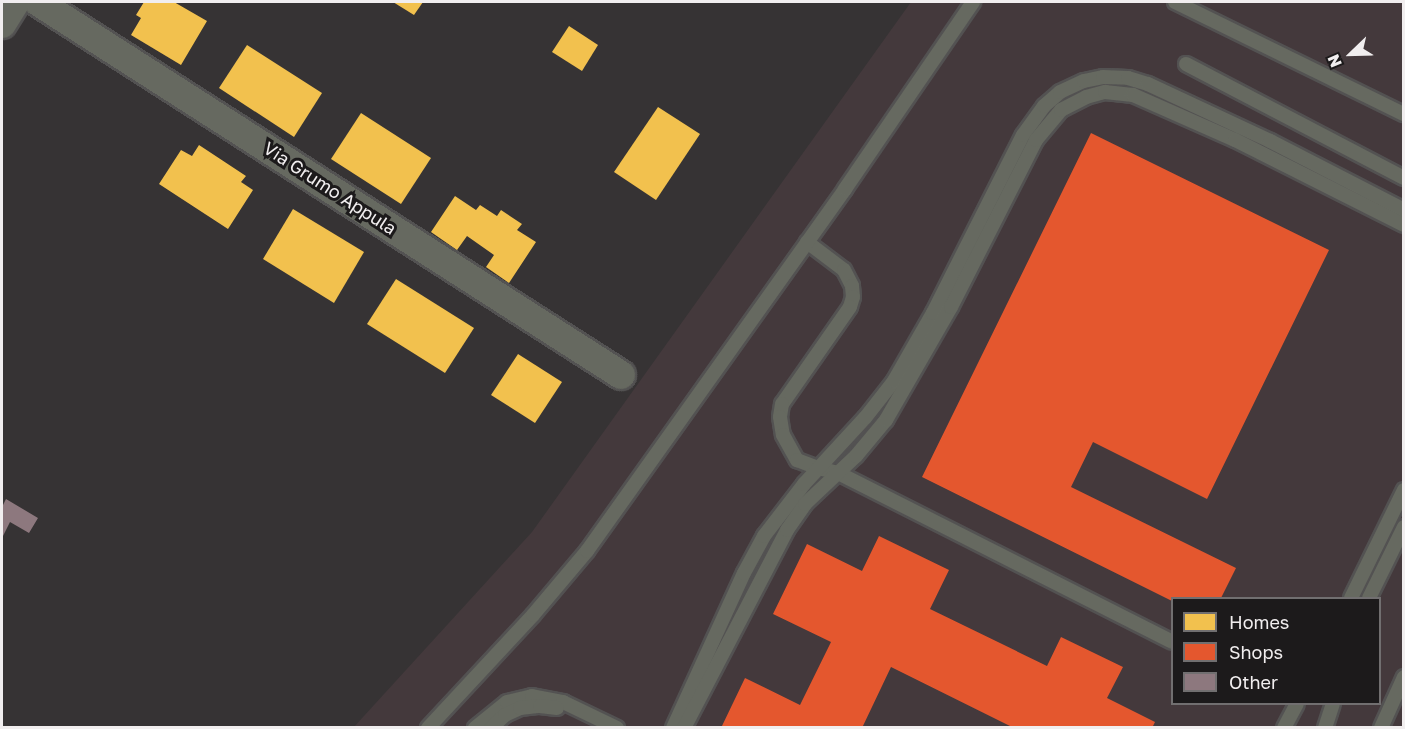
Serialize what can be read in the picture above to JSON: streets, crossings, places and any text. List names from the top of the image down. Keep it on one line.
{"streets":{"street":["Via Grumo Appula"]},"legend":["Homes","Shops","Other"],"north":"bottom left"}
